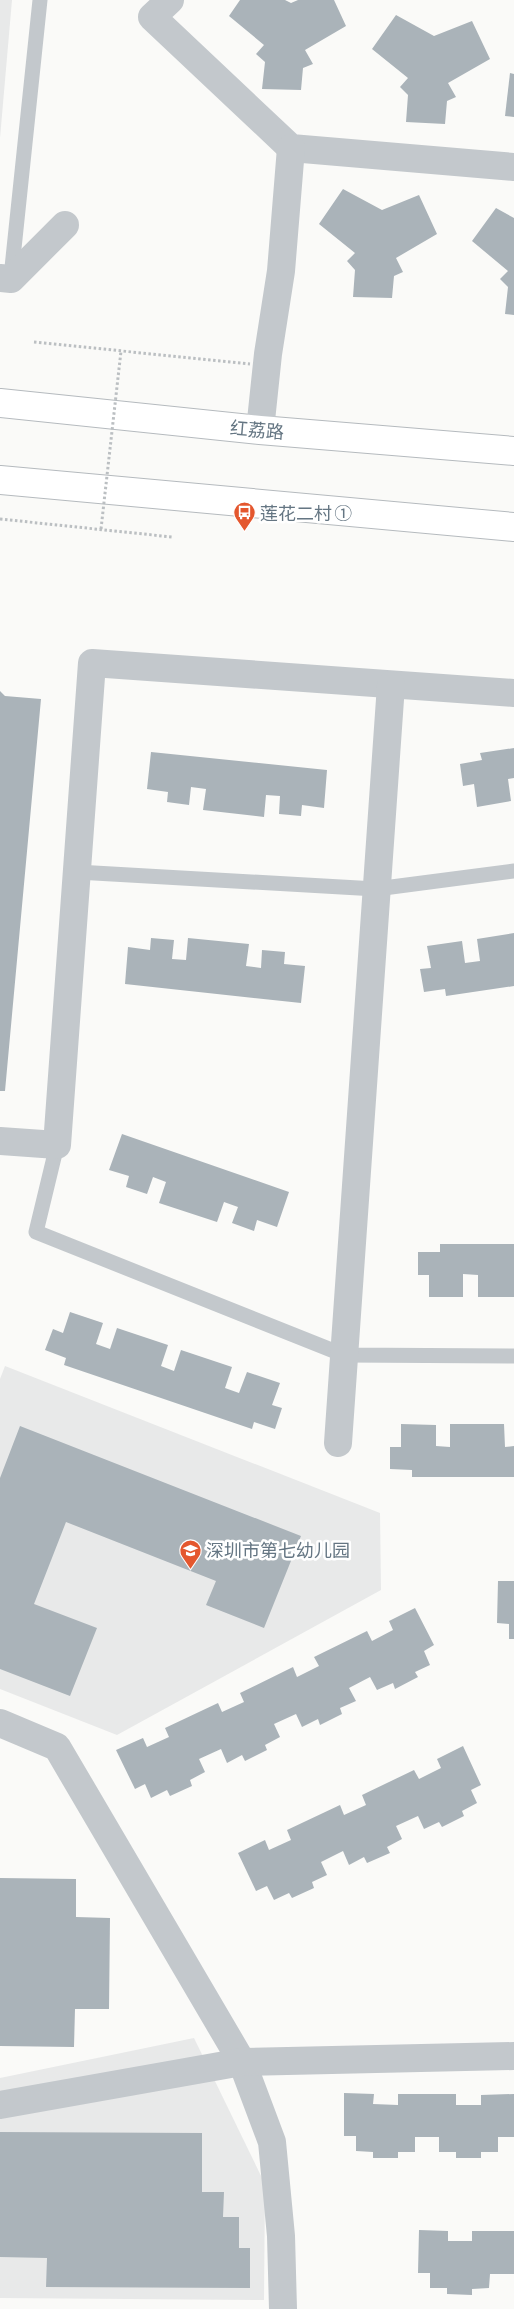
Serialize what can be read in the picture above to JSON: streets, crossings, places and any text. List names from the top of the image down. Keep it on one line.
{"streets":{"main road":["红荔路"]},"places":{"bus stop":["莲花二村 ①"],"school or university":["深圳市第七幼儿园"]}}
